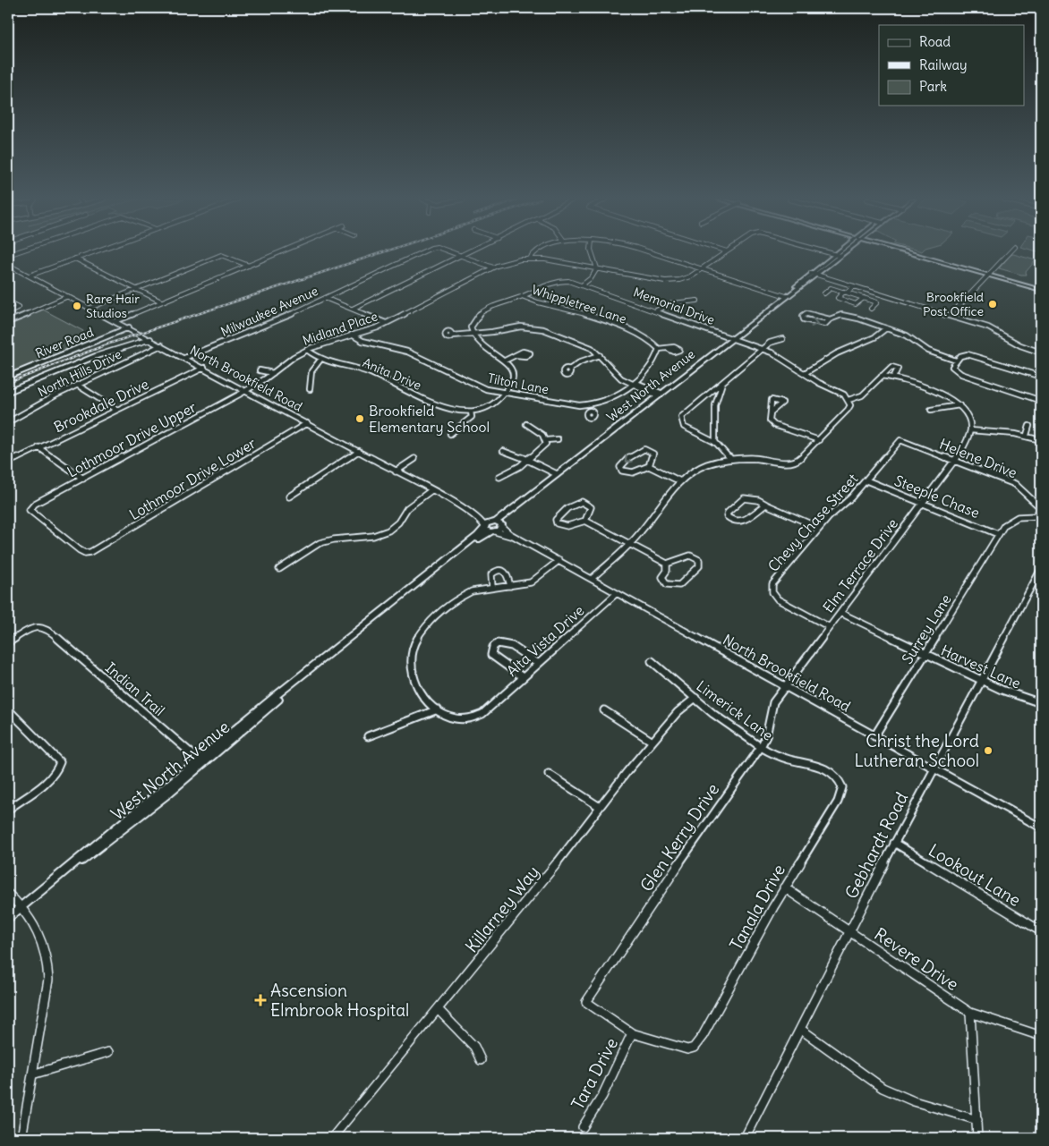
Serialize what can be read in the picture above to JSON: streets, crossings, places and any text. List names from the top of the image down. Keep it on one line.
{"streets":{"main road":["West North Avenue"],"street":["Whippletree Lane","Memorial Drive","Milwaukee Avenue","Midland Place","River Road","North Hills Drive","Anita Drive","North Brookfield Road","Tilton Lane","Brookdale Drive","Lothmoor Drive Upper","Helene Drive","Lothmoor Drive Lower","Steeple Chase","Chevy Chase Street","Elm Terrace Drive","Surrey Lane","Alta Vista Drive","Harvest Lane","Indian Trail","Limerick Lane","Glen Kerry Drive","Gebhardt Road","Lookout Lane","Tanala Drive","Killarney Way","Revere Drive","Tara Drive"]},"crossings":[["Whippletree Lane","Memorial Drive"],["Memorial Drive","West North Avenue"],["Milwaukee Avenue","North Brookfield Road"],["Midland Place","Anita Drive"],["Midland Place","North Brookfield Road"],["Midland Place","Tilton Lane"],["Midland Place","Lothmoor Drive Upper"],["River Road","North Brookfield Road"],["North Hills Drive","North Brookfield Road"],["Anita Drive","Tilton Lane"],["North Brookfield Road","West North Avenue"],["North Brookfield Road","Brookdale Drive"],["North Brookfield Road","Lothmoor Drive Upper"],["North Brookfield Road","Lothmoor Drive Lower"],["North Brookfield Road","Elm Terrace Drive"],["North Brookfield Road","Surrey Lane"],["North Brookfield Road","Alta Vista Drive"],["North Brookfield Road","Glen Kerry Drive"],["North Brookfield Road","Gebhardt Road"],["West North Avenue","Indian Trail"],["Lothmoor Drive Upper","Lothmoor Drive Lower"],["Helene Drive","Chevy Chase Street"],["Helene Drive","Elm Terrace Drive"],["Steeple Chase","Chevy Chase Street"],["Steeple Chase","Elm Terrace Drive"],["Steeple Chase","Surrey Lane"],["Chevy Chase Street","Elm Terrace Drive"],["Elm Terrace Drive","Harvest Lane"],["Elm Terrace Drive","Glen Kerry Drive"],["Surrey Lane","Harvest Lane"],["Harvest Lane","Gebhardt Road"],["Limerick Lane","Glen Kerry Drive"],["Limerick Lane","Tanala Drive"],["Limerick Lane","Killarney Way"],["Glen Kerry Drive","Tanala Drive"],["Glen Kerry Drive","Tara Drive"],["Gebhardt Road","Lookout Lane"],["Gebhardt Road","Revere Drive"],["Tanala Drive","Revere Drive"],["Tanala Drive","Tara Drive"]],"places":{"other":["Brookfield Post Office","Rare Hair Studios","Brookfield Elementary School","Christ the Lord Lutheran School"],"health":["Ascension Elmbrook Hospital"]},"legend":["Road","Railway","Park"]}
